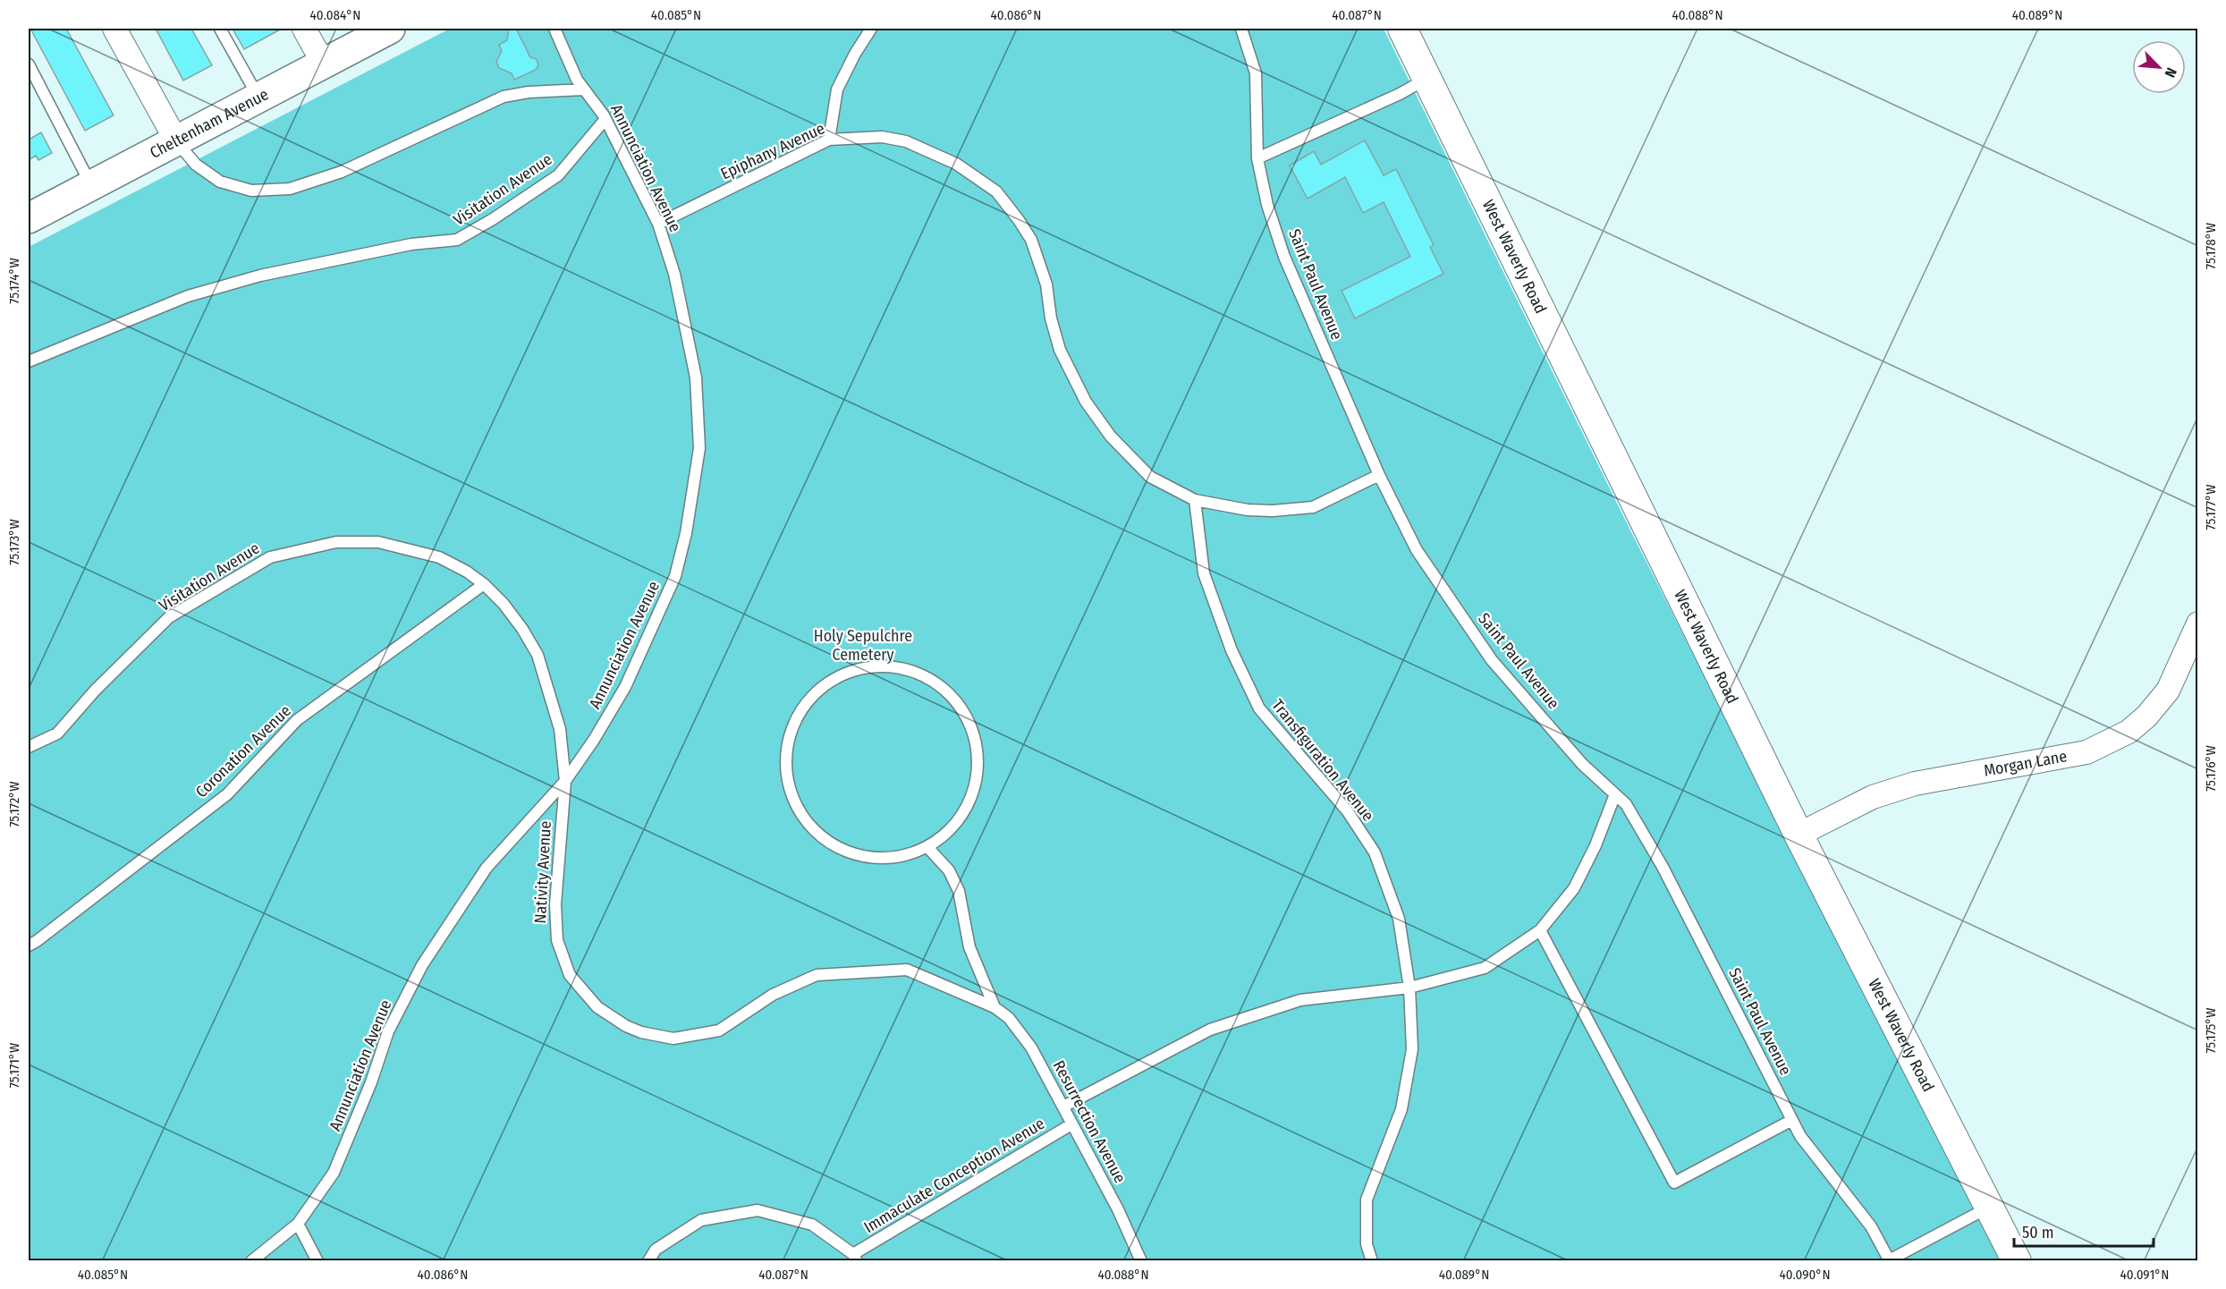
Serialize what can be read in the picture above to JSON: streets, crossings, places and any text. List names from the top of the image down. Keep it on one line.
{"streets":{"main road":["Cheltenham Avenue"],"street":["West Waverly Road","Morgan Lane"],"lane":["Epiphany Avenue","Annunciation Avenue","Visitation Avenue","Saint Paul Avenue","Coronation Avenue","Transfiguration Avenue","Nativity Avenue","Resurrection Avenue","Immaculate Conception Avenue"]},"crossings":[["Epiphany Avenue","Annunciation Avenue"],["Epiphany Avenue","Saint Paul Avenue"],["Epiphany Avenue","Transfiguration Avenue"],["Annunciation Avenue","Visitation Avenue"],["Annunciation Avenue","Nativity Avenue"],["Visitation Avenue","Coronation Avenue"],["Visitation Avenue","Nativity Avenue"],["West Waverly Road","Morgan Lane"],["Nativity Avenue","Resurrection Avenue"],["Resurrection Avenue","Immaculate Conception Avenue"]],"parks":["Holy Sepulchre Cemetery"],"scale_bar":"50 m","north":"bottom right","coordinates":["40.084°N","40.085°N","40.086°N","40.087°N","40.088°N","40.089°N","75.178°W","75.174°W","75.177°W","75.173°W","75.176°W","75.172°W","75.175°W","75.171°W","40.090°N","40.091°N"]}
